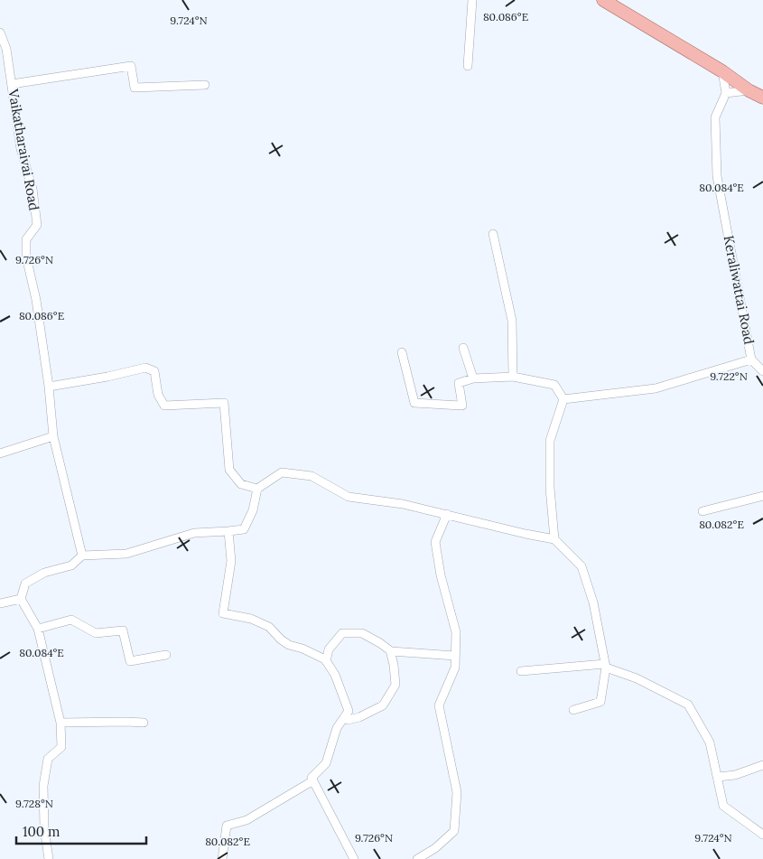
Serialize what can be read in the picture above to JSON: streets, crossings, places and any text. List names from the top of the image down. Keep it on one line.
{"streets":{"street":["Vaikatharaivai Road","Keraliwattai Road"]},"scale_bar":"100 m","coordinates":["80.086°E","9.724°N","80.084°E","9.726°N","9.722°N","80.082°E","9.728°N"]}
